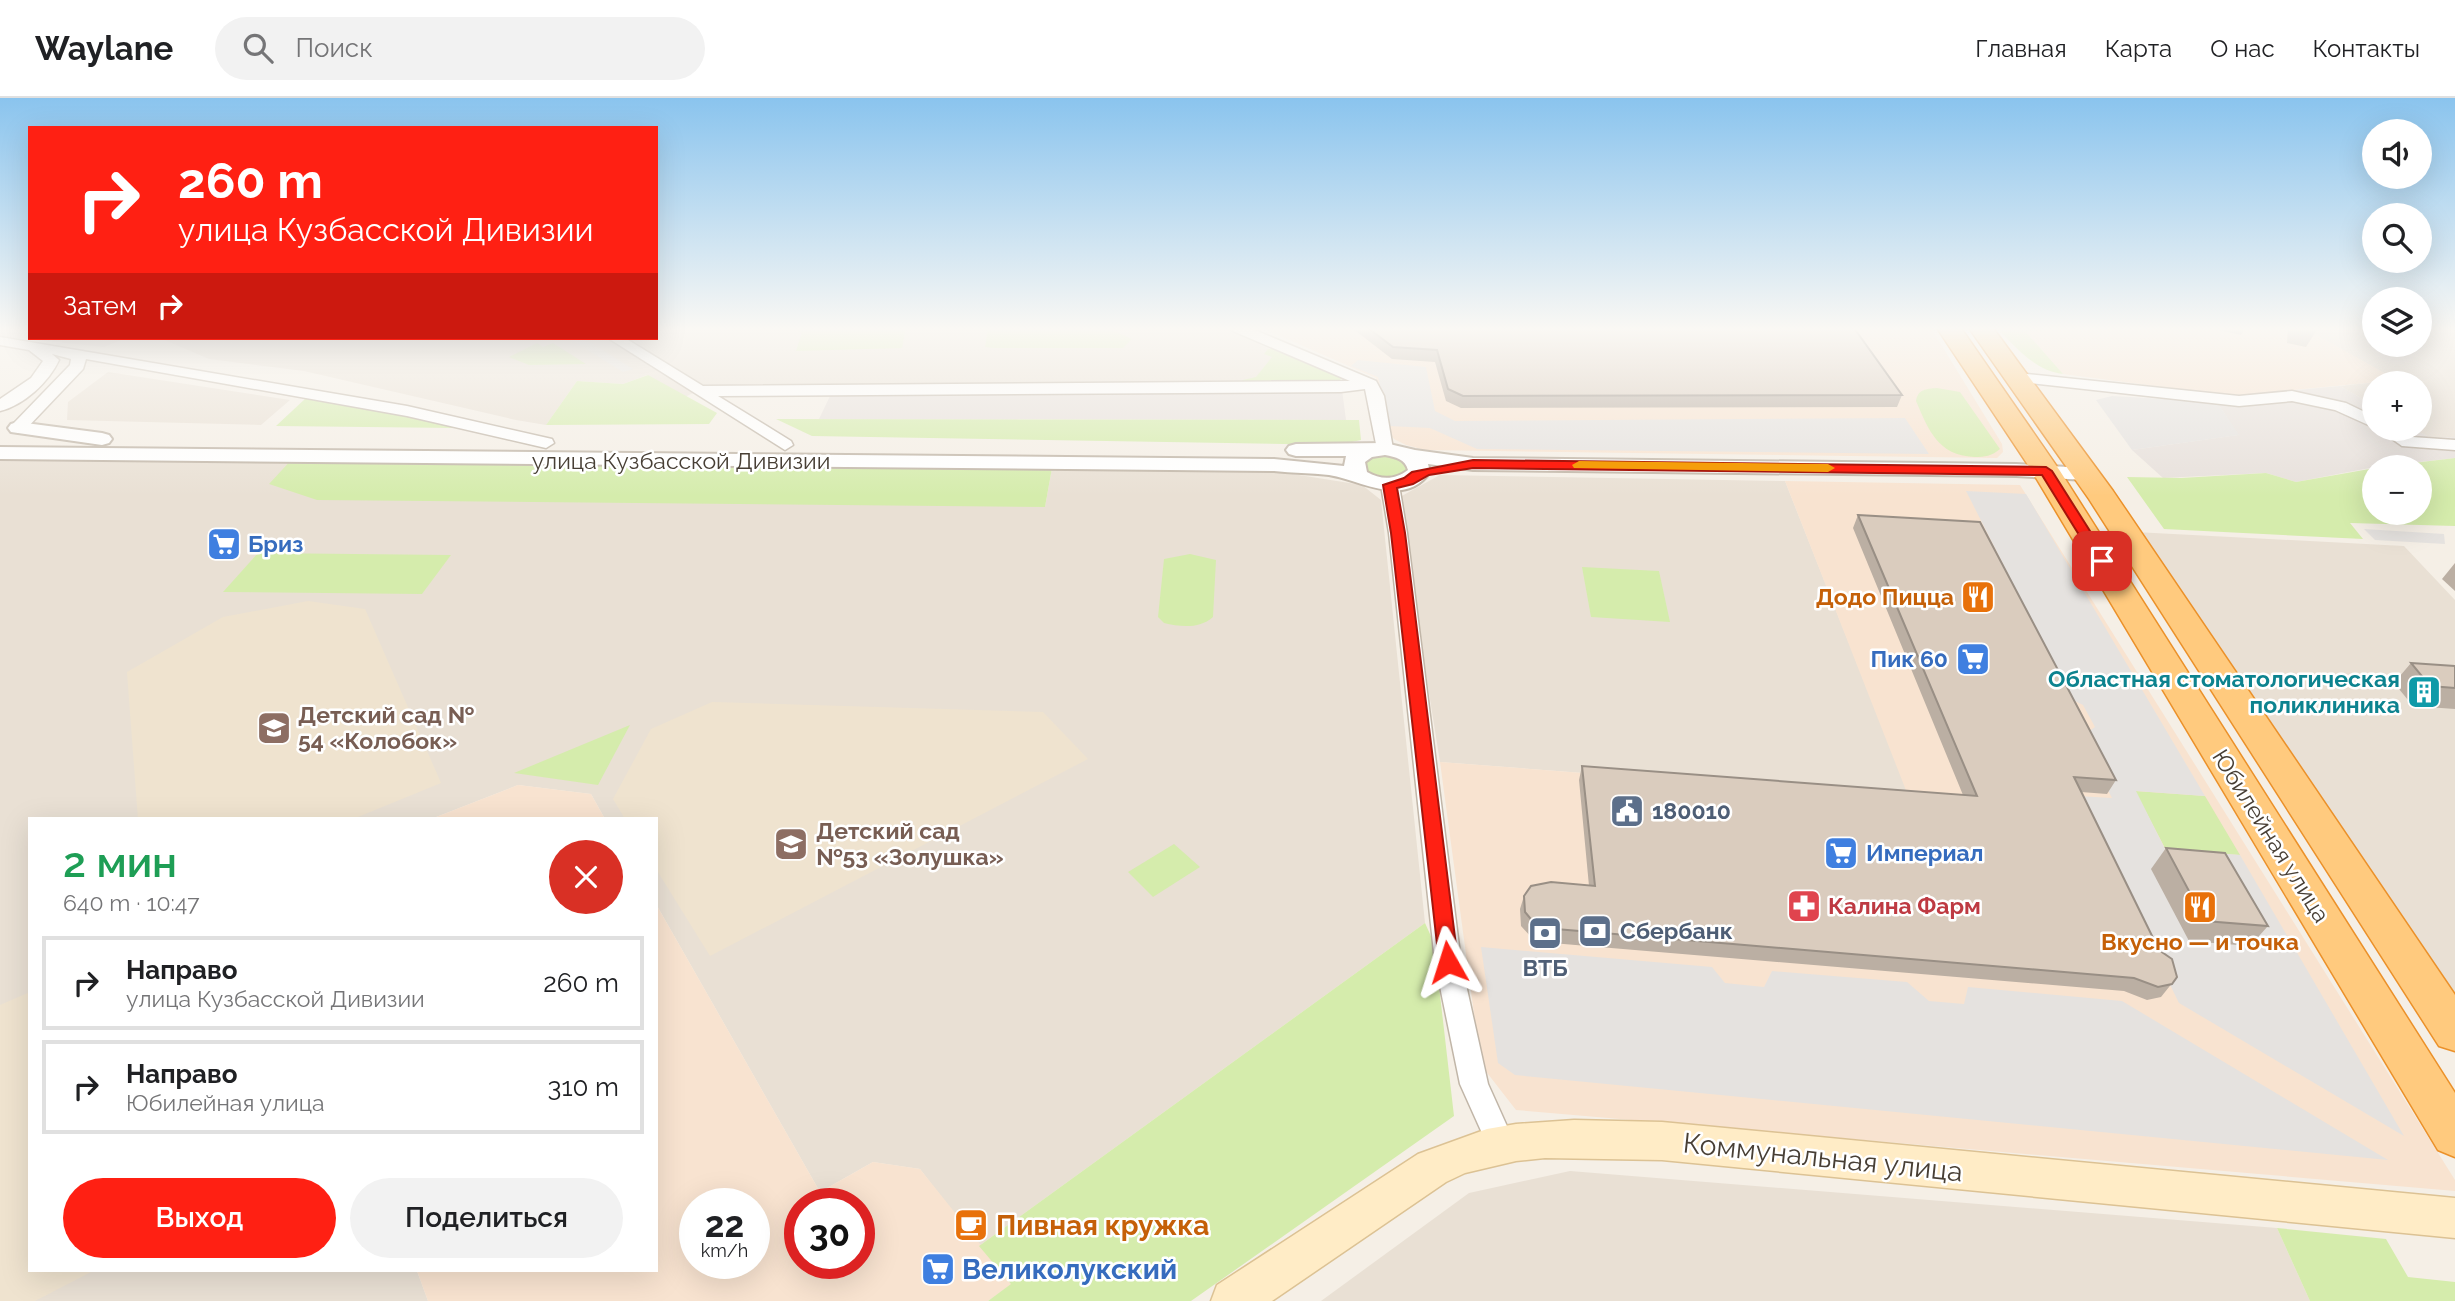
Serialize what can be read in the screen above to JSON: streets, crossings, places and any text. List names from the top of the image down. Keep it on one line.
{"streets":{"highway":["Юбилейная улица"],"main road":["Коммунальная улица"],"street":["улица Кузбасской Дивизии"]},"crossings":[["улица Кузбасской Дивизии","Юбилейная улица"]],"places":{"supermarket":["Бриз","Пик 60","Империал","Великолукский"],"restaurant":["Додо Пицца","Вкусно — и точка"],"building":["Областная стоматологическая поликлиника"],"school or university":["Детский сад № 54 «Колобок»","Детский сад №53 «Золушка»"],"public building":["180010"],"pharmacy":["Калина Фарм"],"bank":["Сбербанк","ВТБ"],"cafe":["Пивная кружка"]},"page":{"header":"Waylane","search":"Поиск","nav":["Главная","Карта","О нас","Контакты"],"map_buttons":["+","−"],"turn":["260 m","улица Кузбасской Дивизии"],"then":"Затем","heading":["2 мин","640 m · 10:47"],"list":[{"name":"Направо","note":"улица Кузбасской Дивизии","value":"260 m"},{"name":"Направо","note":"Юбилейная улица","value":"310 m"}],"buttons":["Выход","Поделиться"],"speed":"22 km/h","limit":"30"}}
